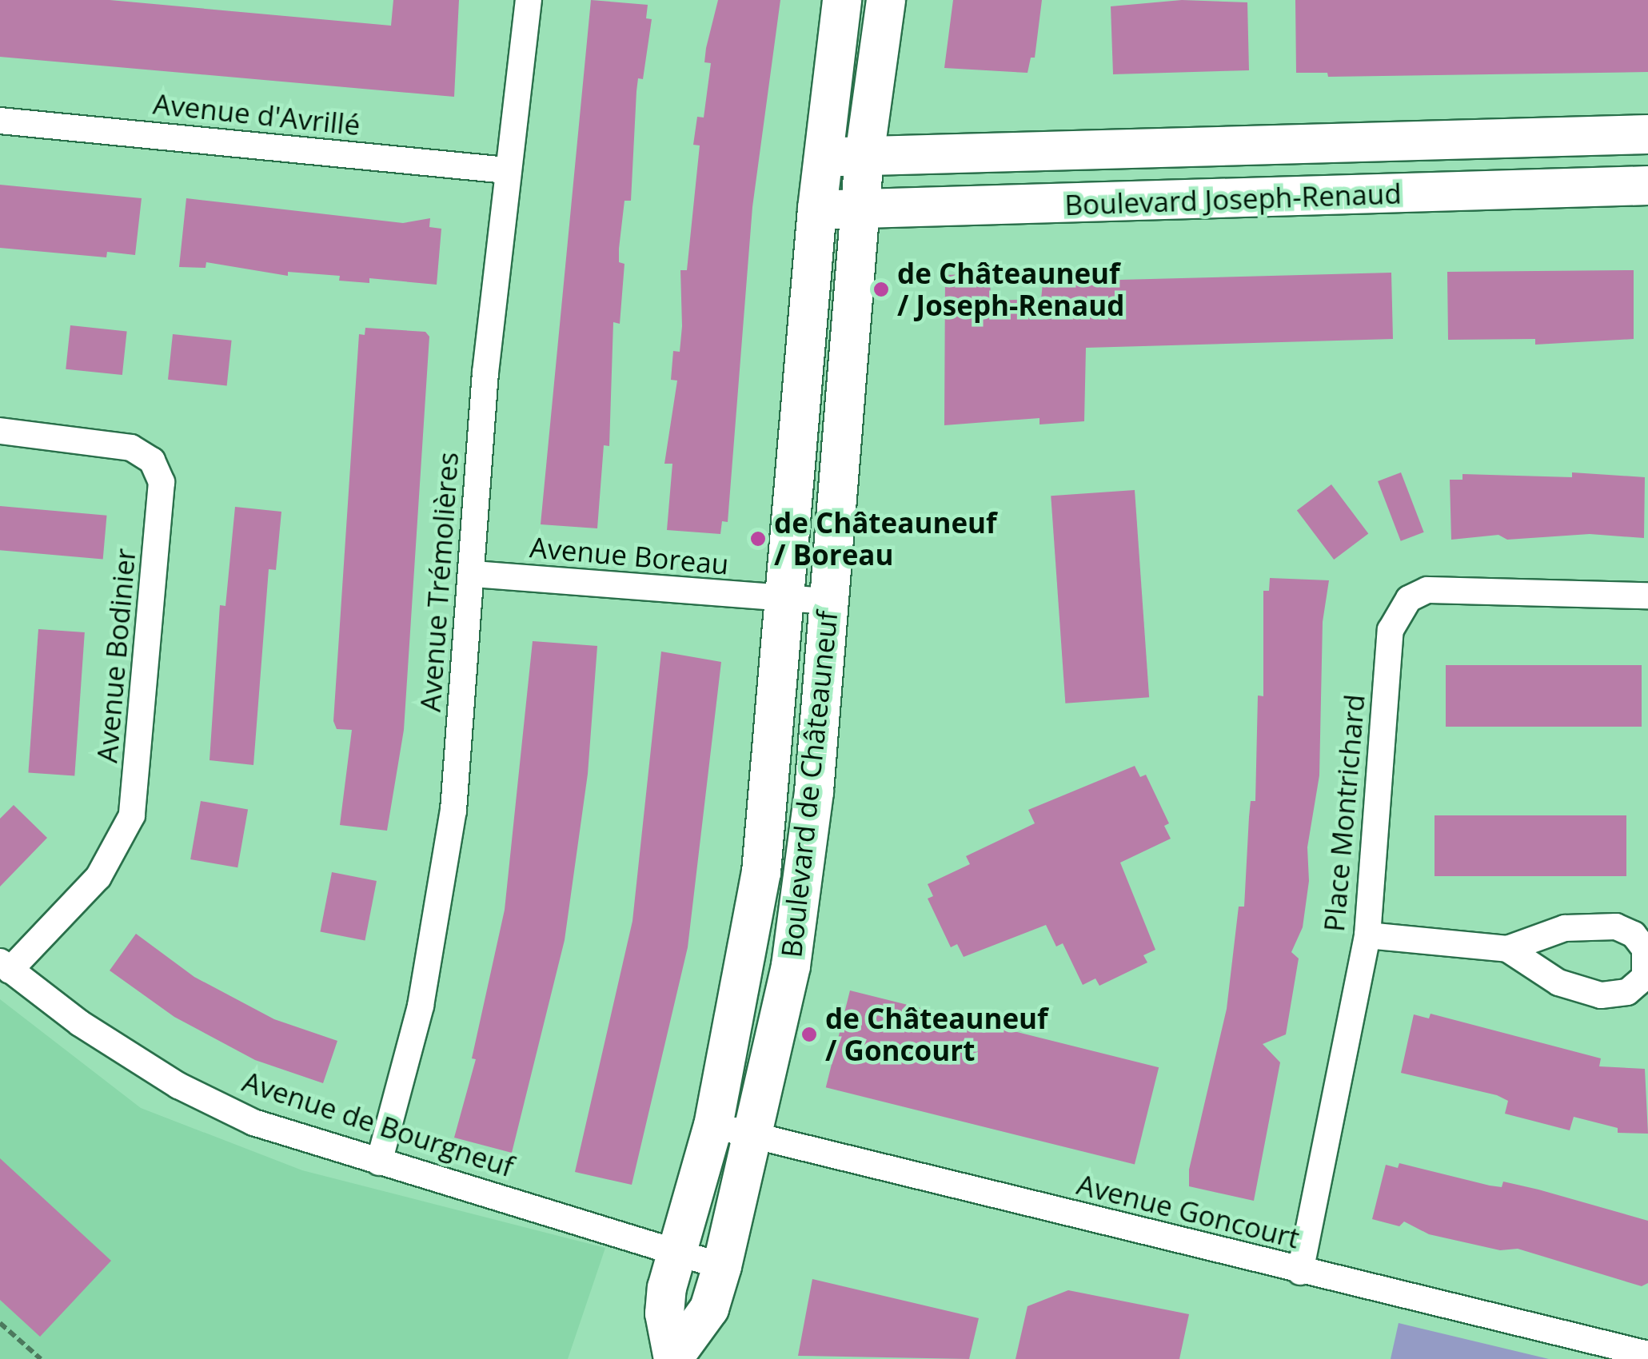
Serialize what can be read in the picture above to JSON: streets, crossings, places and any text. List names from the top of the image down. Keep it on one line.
{"streets":{"street":["Avenue d'Avrillé","Boulevard Joseph-Renaud","Avenue Boreau","Avenue Trémolières","Avenue Bodinier","Boulevard de Châteauneuf","Place Montrichard","Avenue de Bourgneuf","Avenue Goncourt"]},"crossings":[["Avenue d'Avrillé","Avenue Trémolières"],["Boulevard Joseph-Renaud","Boulevard de Châteauneuf"],["Avenue Boreau","Avenue Trémolières"],["Avenue Boreau","Boulevard de Châteauneuf"],["Avenue Trémolières","Avenue de Bourgneuf"],["Avenue Bodinier","Avenue de Bourgneuf"],["Boulevard de Châteauneuf","Avenue de Bourgneuf"],["Boulevard de Châteauneuf","Avenue Goncourt"],["Place Montrichard","Avenue Goncourt"]],"places":["de Châteauneuf / Joseph-Renaud","de Châteauneuf / Boreau","de Châteauneuf / Goncourt"]}
